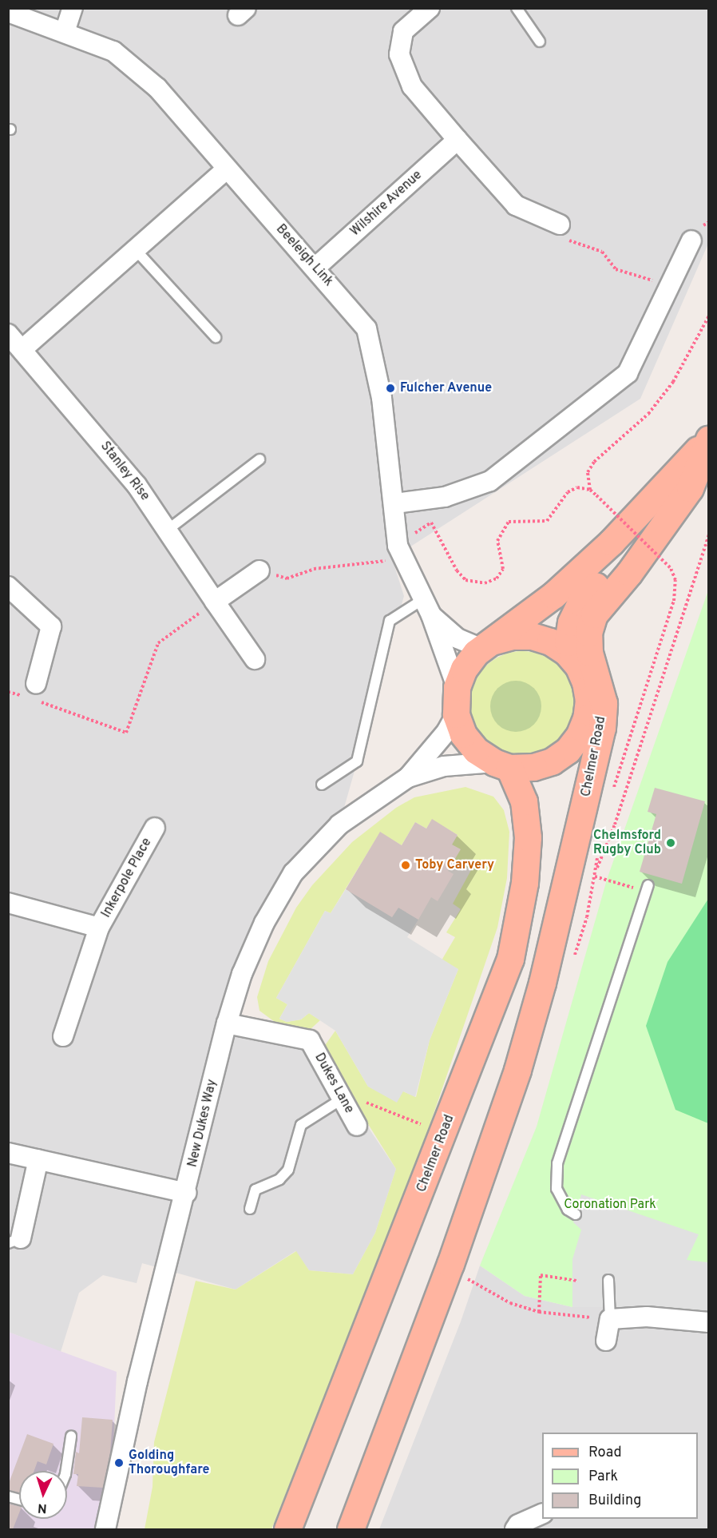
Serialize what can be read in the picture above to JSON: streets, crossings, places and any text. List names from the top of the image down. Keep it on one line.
{"streets":{"main road":["Chelmer Road"],"street":["Wilshire Avenue","Beeleigh Link","Stanley Rise","Inkerpole Place","Dukes Lane","New Dukes Way"]},"crossings":[["Wilshire Avenue","Beeleigh Link"],["Beeleigh Link","Chelmer Road"],["Beeleigh Link","New Dukes Way"],["Chelmer Road","New Dukes Way"],["Dukes Lane","New Dukes Way"]],"parks":["Coronation Park"],"places":["Fulcher Avenue","Chelmsford Rugby Club","Toby Carvery","Golding Thoroughfare"],"legend":["Road","Park","Building"],"north":"bottom"}
